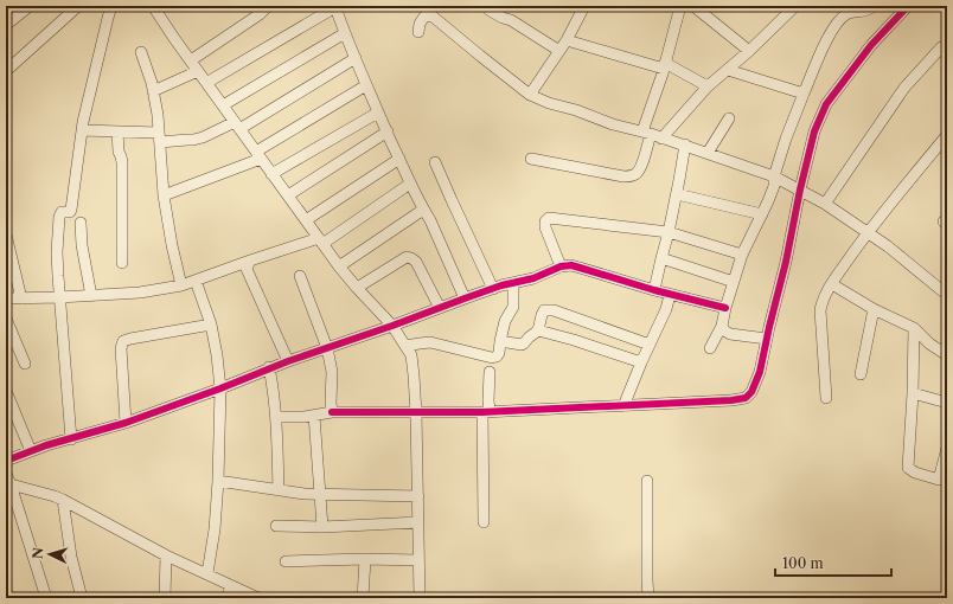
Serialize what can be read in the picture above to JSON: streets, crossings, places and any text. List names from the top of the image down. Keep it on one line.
{"scale_bar":"100 m","north":"left"}
